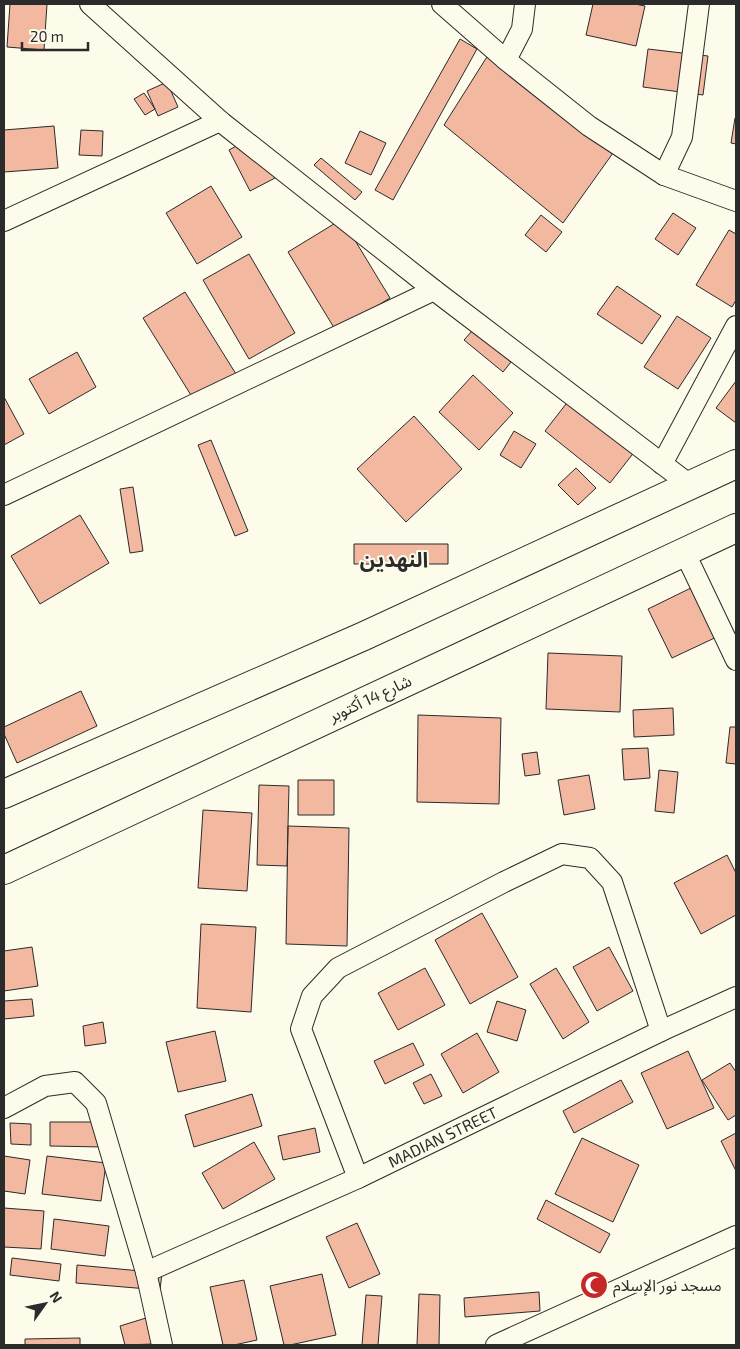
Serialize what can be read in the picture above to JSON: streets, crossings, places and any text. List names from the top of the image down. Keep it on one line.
{"streets":{"main road":["شارع 14 أكتوبر"],"street":["MADIAN STREET"]},"districts":["النهدين"],"places":{"mosque":["مسجد نور الإسلام"]},"scale_bar":"20 m","north":"top right"}
